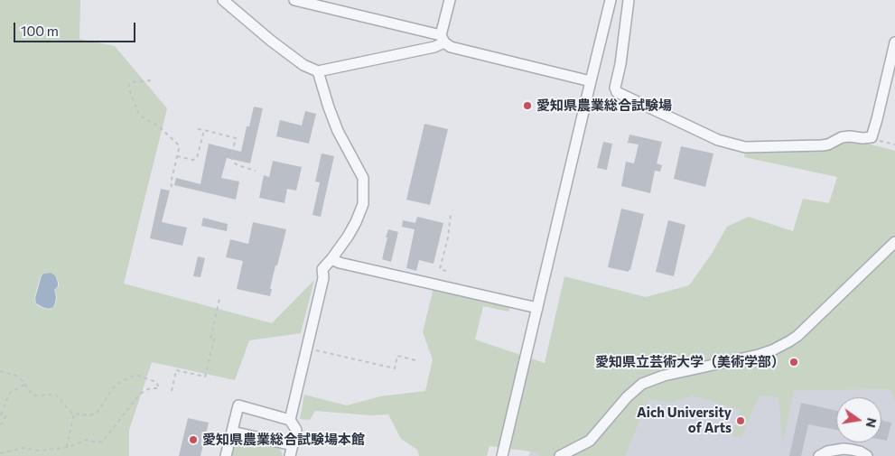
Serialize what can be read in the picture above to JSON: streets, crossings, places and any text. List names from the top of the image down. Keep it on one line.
{"places":["愛知県農業総合試験場","愛知県立芸術大学（美術学部）","Aich University of Arts","愛知県農業総合試験場本館"],"scale_bar":"100 m","north":"right"}
